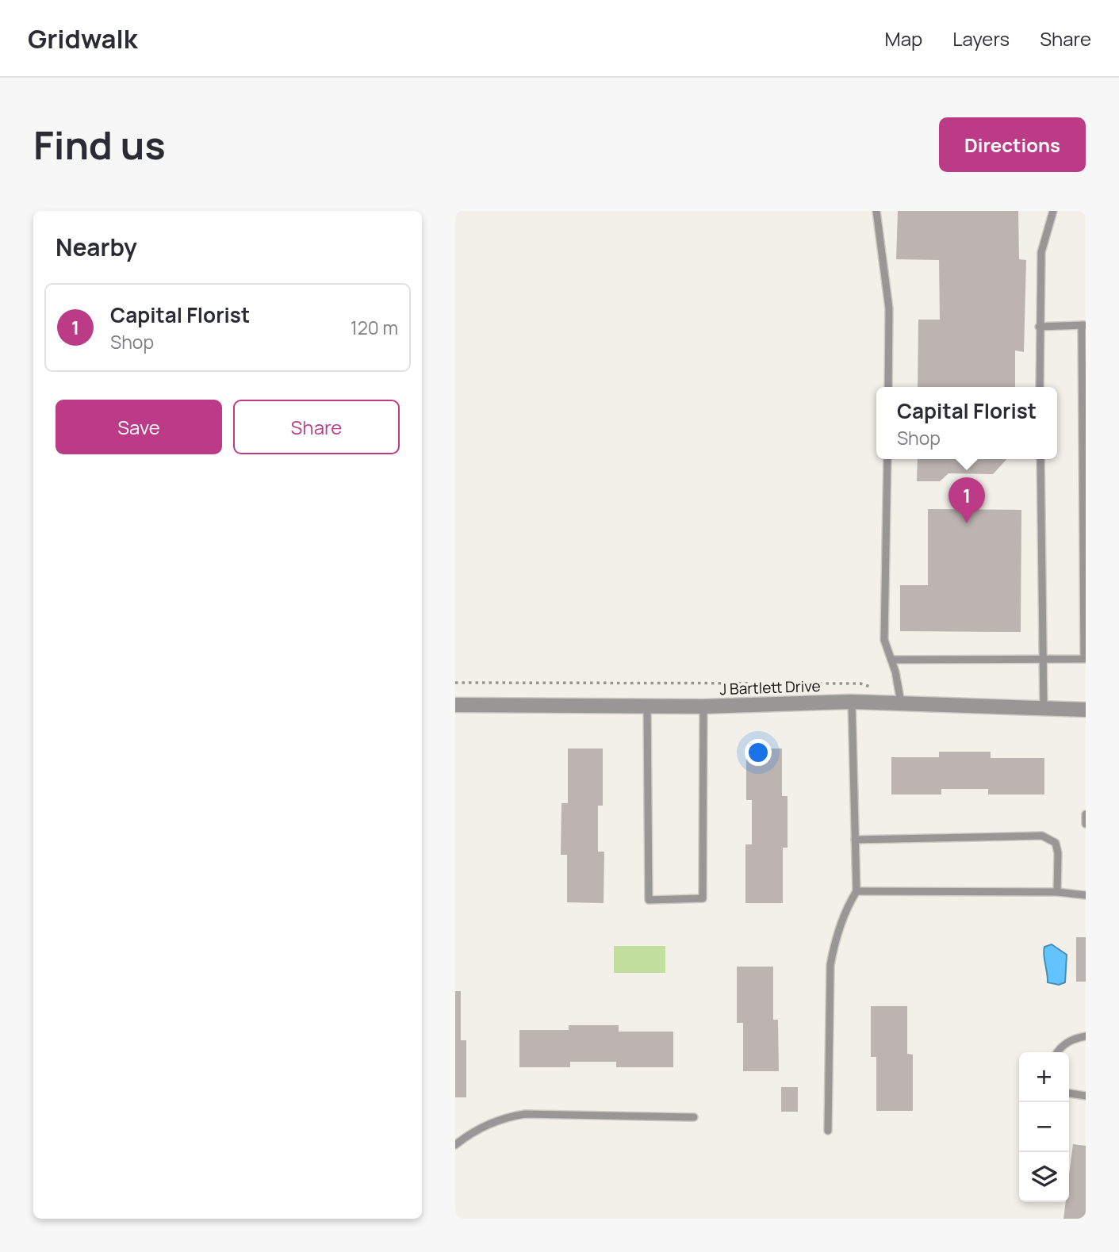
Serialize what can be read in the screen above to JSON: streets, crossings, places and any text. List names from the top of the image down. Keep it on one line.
{"streets":{"street":["J Bartlett Drive"]},"page":{"header":"Gridwalk","nav":["Map","Layers","Share"],"buttons":["Directions",["Save","Share"]],"title":"Find us","heading":"Nearby","list":[{"mark":"1","name":"Capital Florist","note":"Shop","value":"120 m"}],"popup":["Capital Florist","Shop"],"pins":"1","map_buttons":["+","−"]}}
